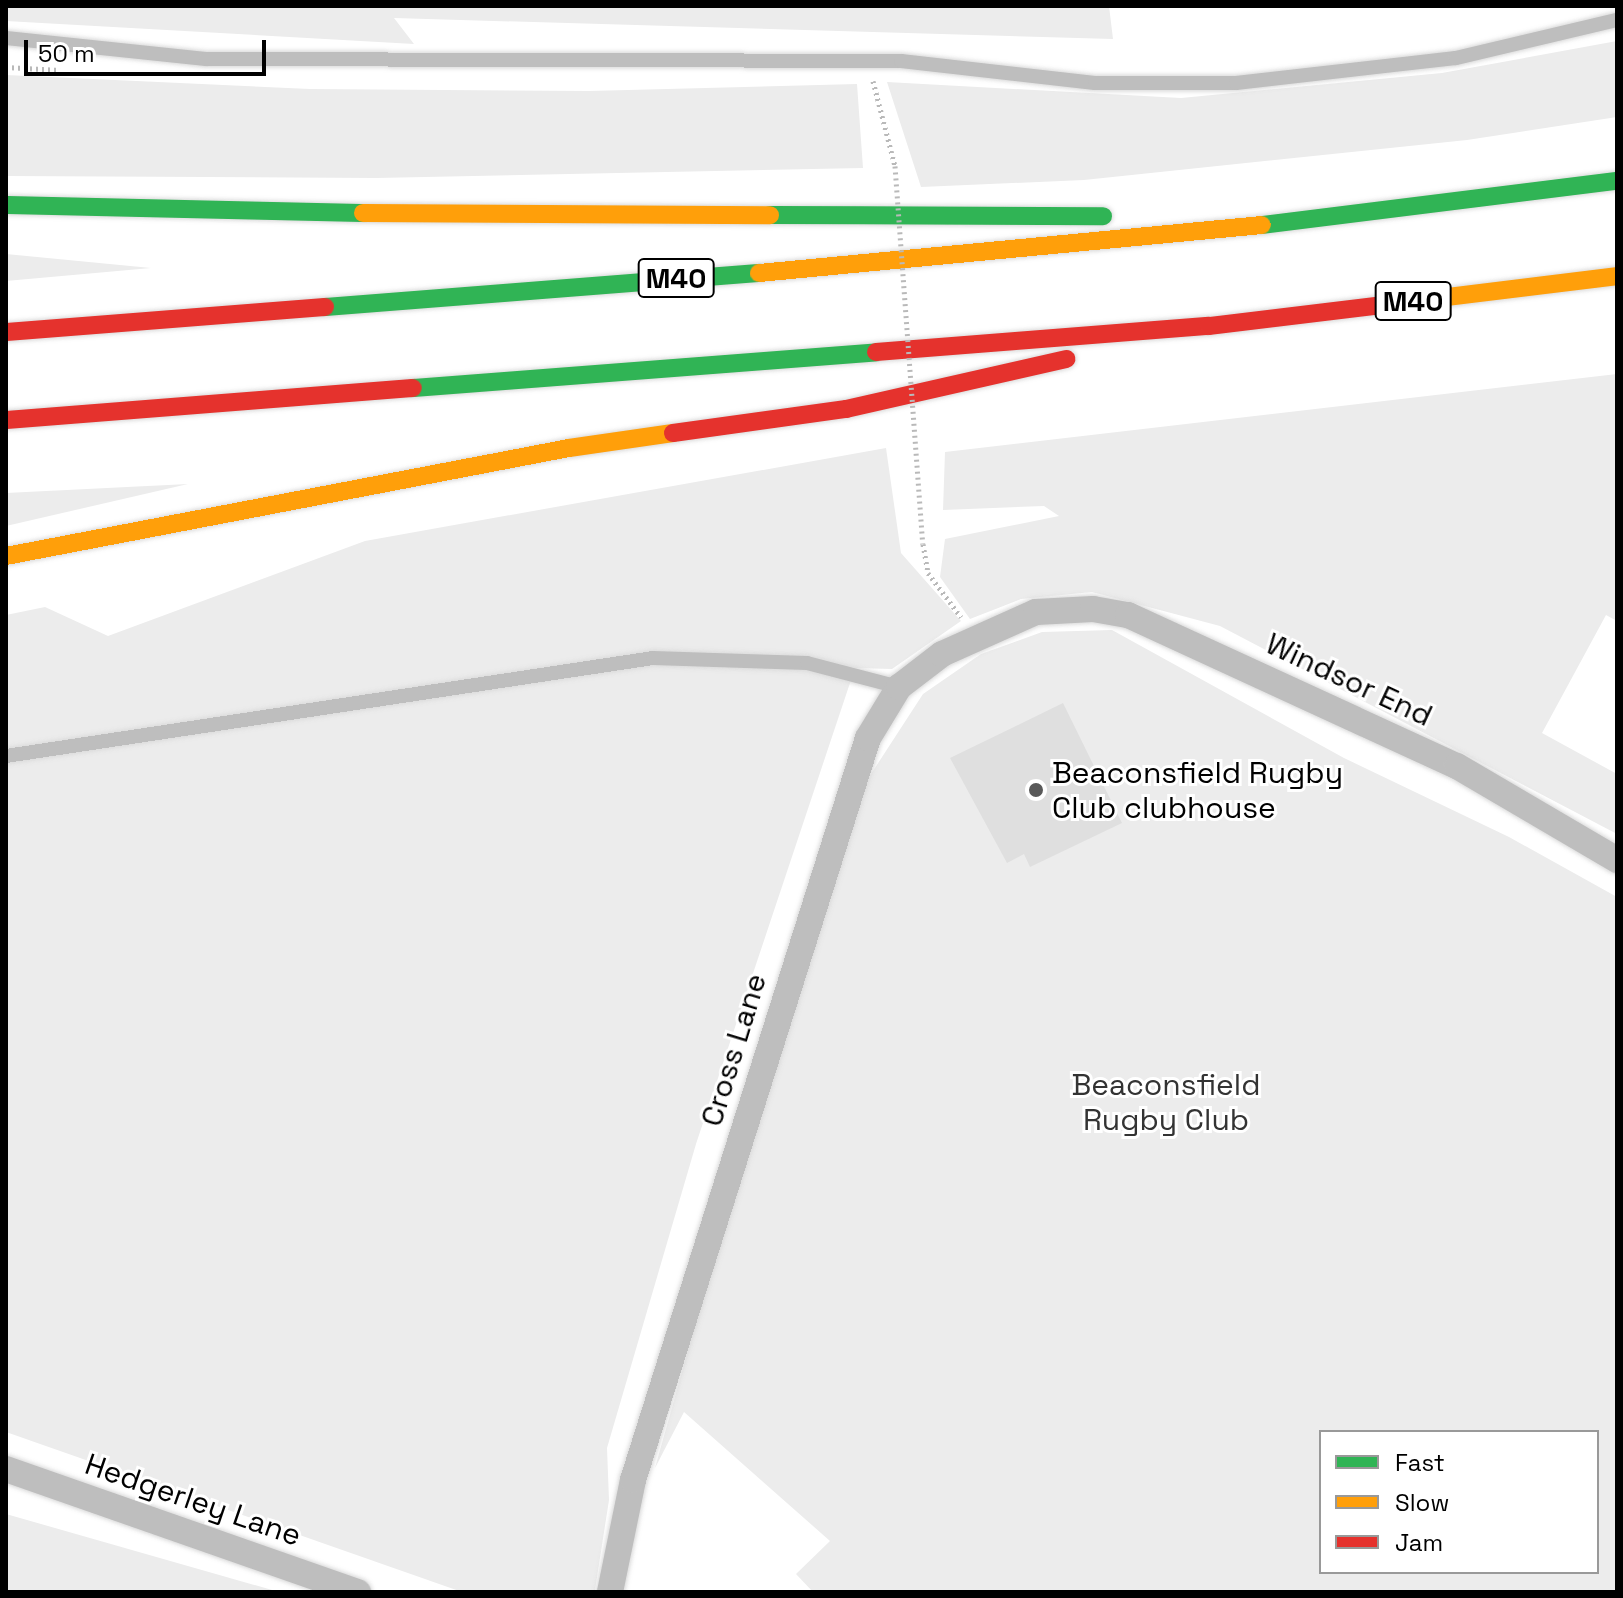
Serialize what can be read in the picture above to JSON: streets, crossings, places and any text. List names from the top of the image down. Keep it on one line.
{"streets":{"highway":["M40"],"street":["Windsor End","Cross Lane","Hedgerley Lane"]},"crossings":[["Windsor End","Cross Lane"]],"parks":["Beaconsfield Rugby Club"],"places":["Beaconsfield Rugby Club clubhouse"],"legend":["Fast","Slow","Jam"],"scale_bar":"50 m"}
